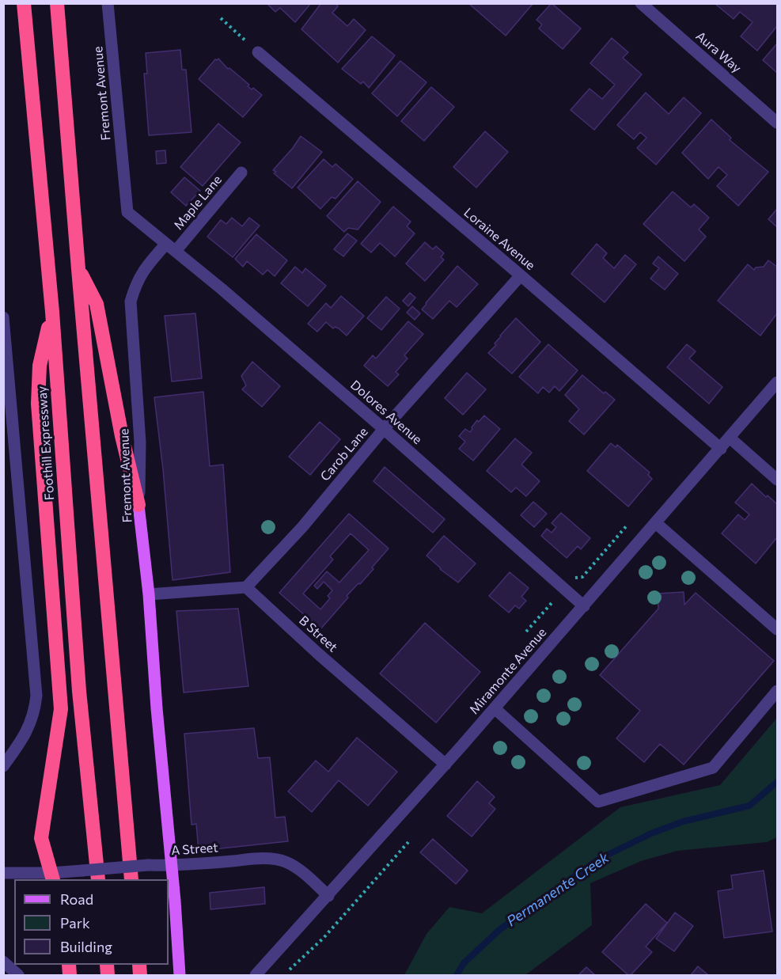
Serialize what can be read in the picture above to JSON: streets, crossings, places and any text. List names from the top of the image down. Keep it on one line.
{"streets":{"highway":["Foothill Expressway"],"main road":["Fremont Avenue"],"street":["Aura Way","Maple Lane","Loraine Avenue","Dolores Avenue","Carob Lane","B Street","Miramonte Avenue","A Street"]},"crossings":[["Fremont Avenue","Maple Lane"],["Fremont Avenue","Dolores Avenue"],["Fremont Avenue","A Street"],["Maple Lane","Dolores Avenue"],["Loraine Avenue","Carob Lane"],["Loraine Avenue","Miramonte Avenue"],["Dolores Avenue","Carob Lane"],["Dolores Avenue","Miramonte Avenue"],["Carob Lane","B Street"],["B Street","Miramonte Avenue"],["Miramonte Avenue","A Street"]],"water":["Permanente Creek"],"legend":["Road","Park","Building"]}
